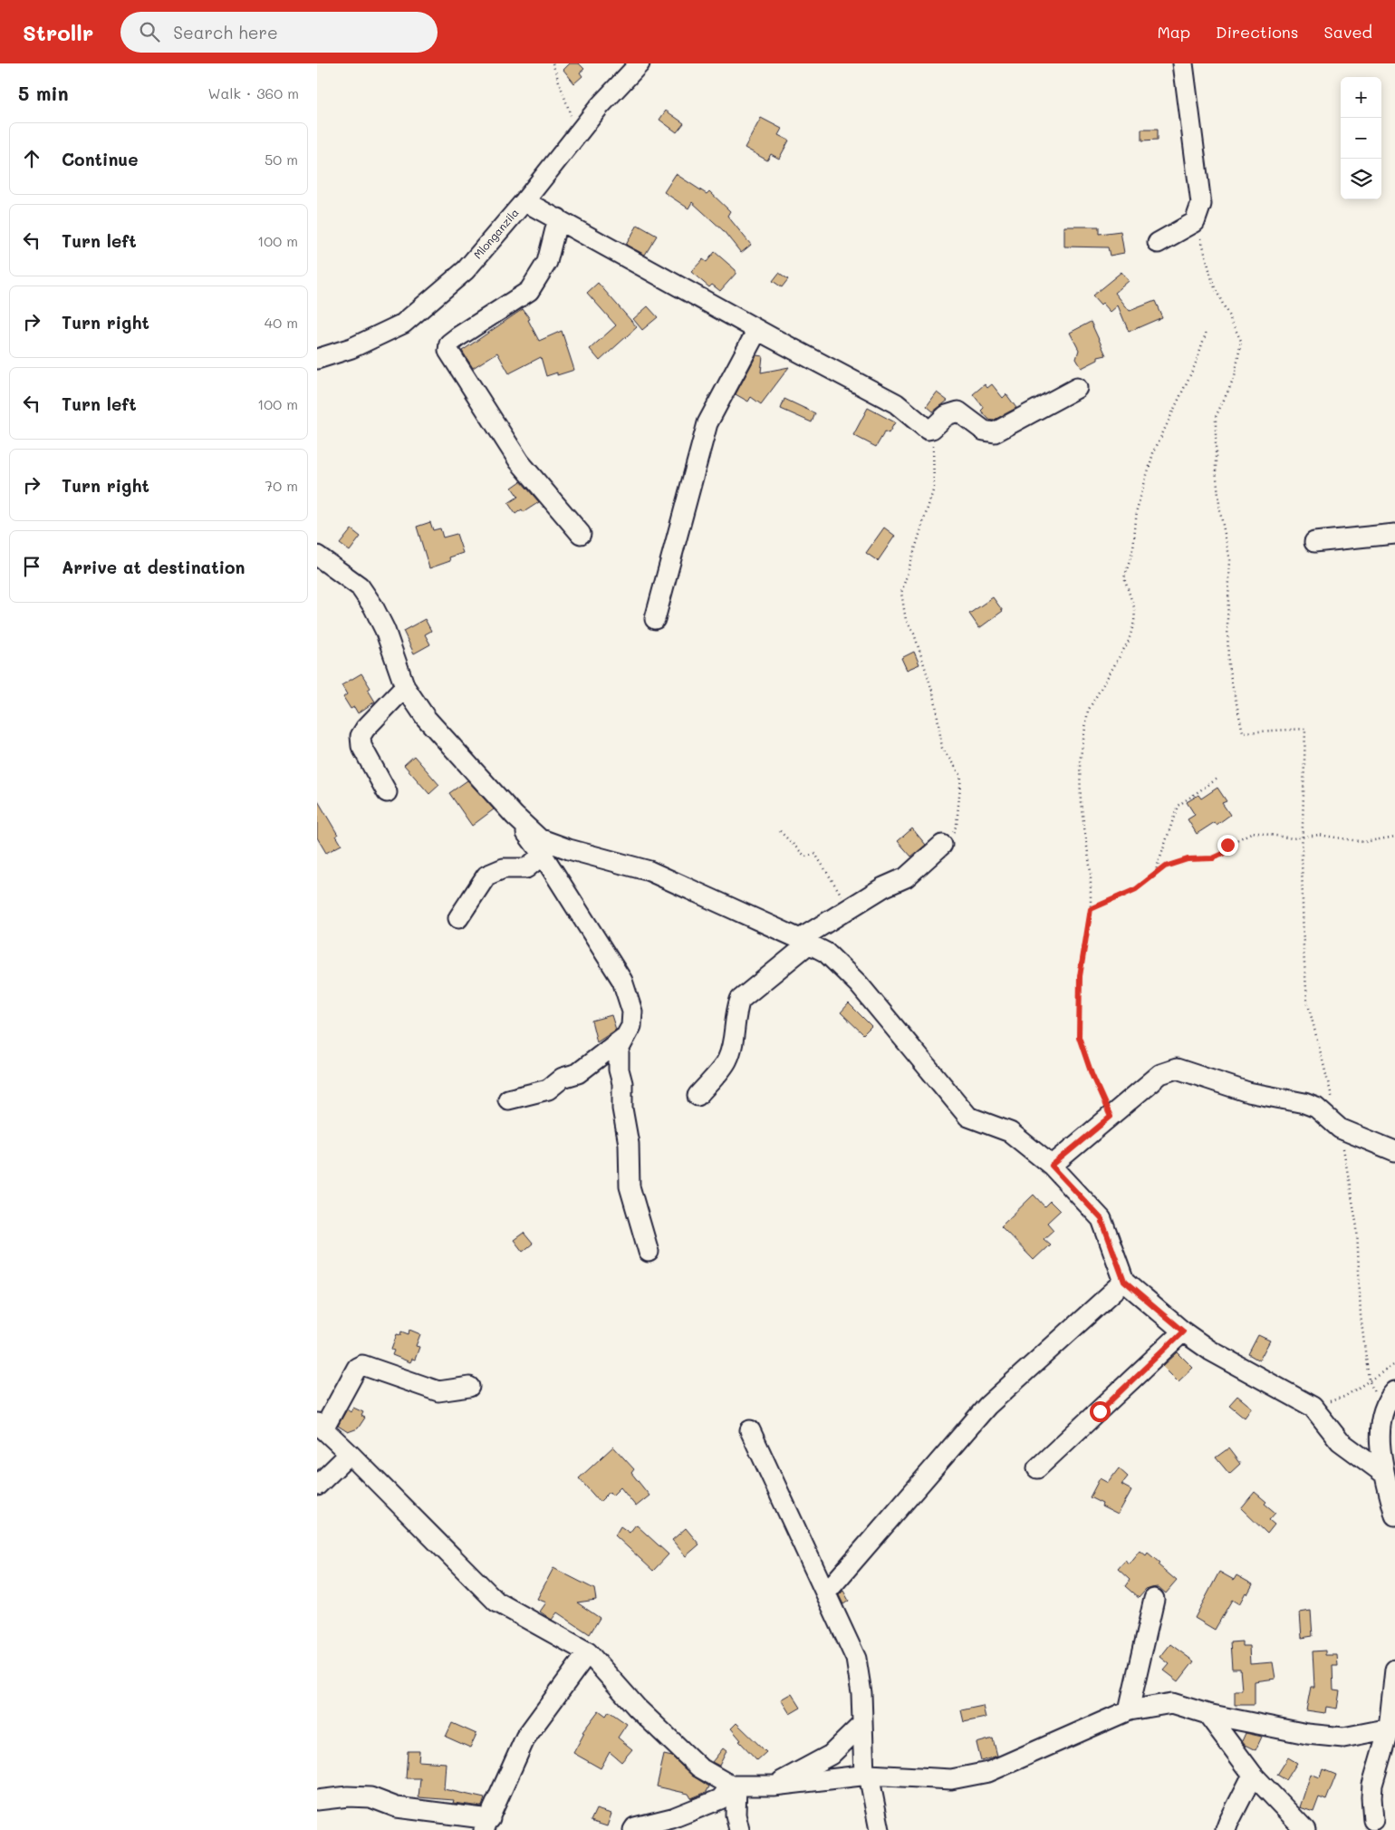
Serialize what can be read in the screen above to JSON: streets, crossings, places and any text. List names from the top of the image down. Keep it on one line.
{"streets":{"street":["Mlonganzila"]},"page":{"header":"Strollr","search":"Search here","nav":["Map","Directions","Saved"],"heading":["5 min","Walk · 360 m"],"map_buttons":["+","−"],"list":[["Continue","50 m"],["Turn left","100 m"],["Turn right","40 m"],["Turn left","100 m"],["Turn right","70 m"],"Arrive at destination"]}}
